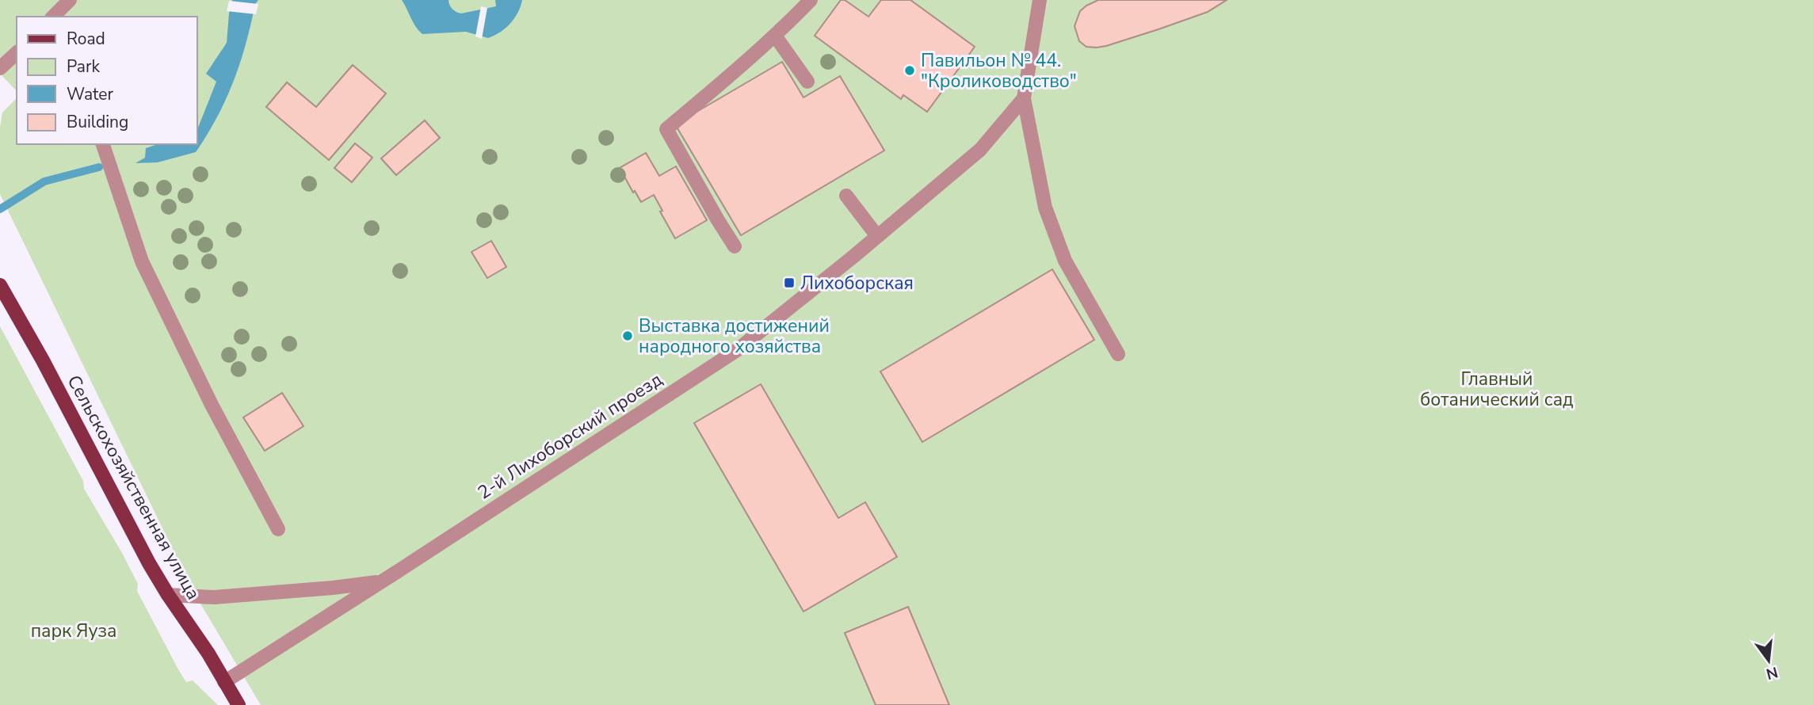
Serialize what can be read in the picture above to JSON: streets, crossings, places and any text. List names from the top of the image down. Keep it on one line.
{"streets":{"main road":["Сельскохозяйственная улица"],"street":["2-й Лихоборский проезд"]},"crossings":[["2-й Лихоборский проезд","Сельскохозяйственная улица"]],"parks":["Главный ботанический сад","парк Яуза"],"places":{"other":["Павильон № 44. \"Кролиководство\"","Выставка достижений народного хозяйства"],"transit":["Лихоборская"]},"legend":["Road","Park","Water","Building"],"north":"bottom"}
